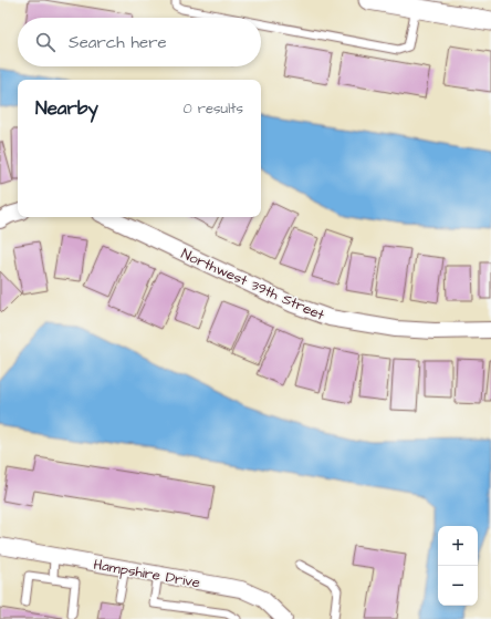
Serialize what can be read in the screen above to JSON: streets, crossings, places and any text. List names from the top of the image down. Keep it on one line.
{"streets":{"street":["Northwest 39th Street","Hampshire Drive"]},"page":{"search":"Search here","heading":["Nearby","0 results"],"map_buttons":["+","−"]}}
